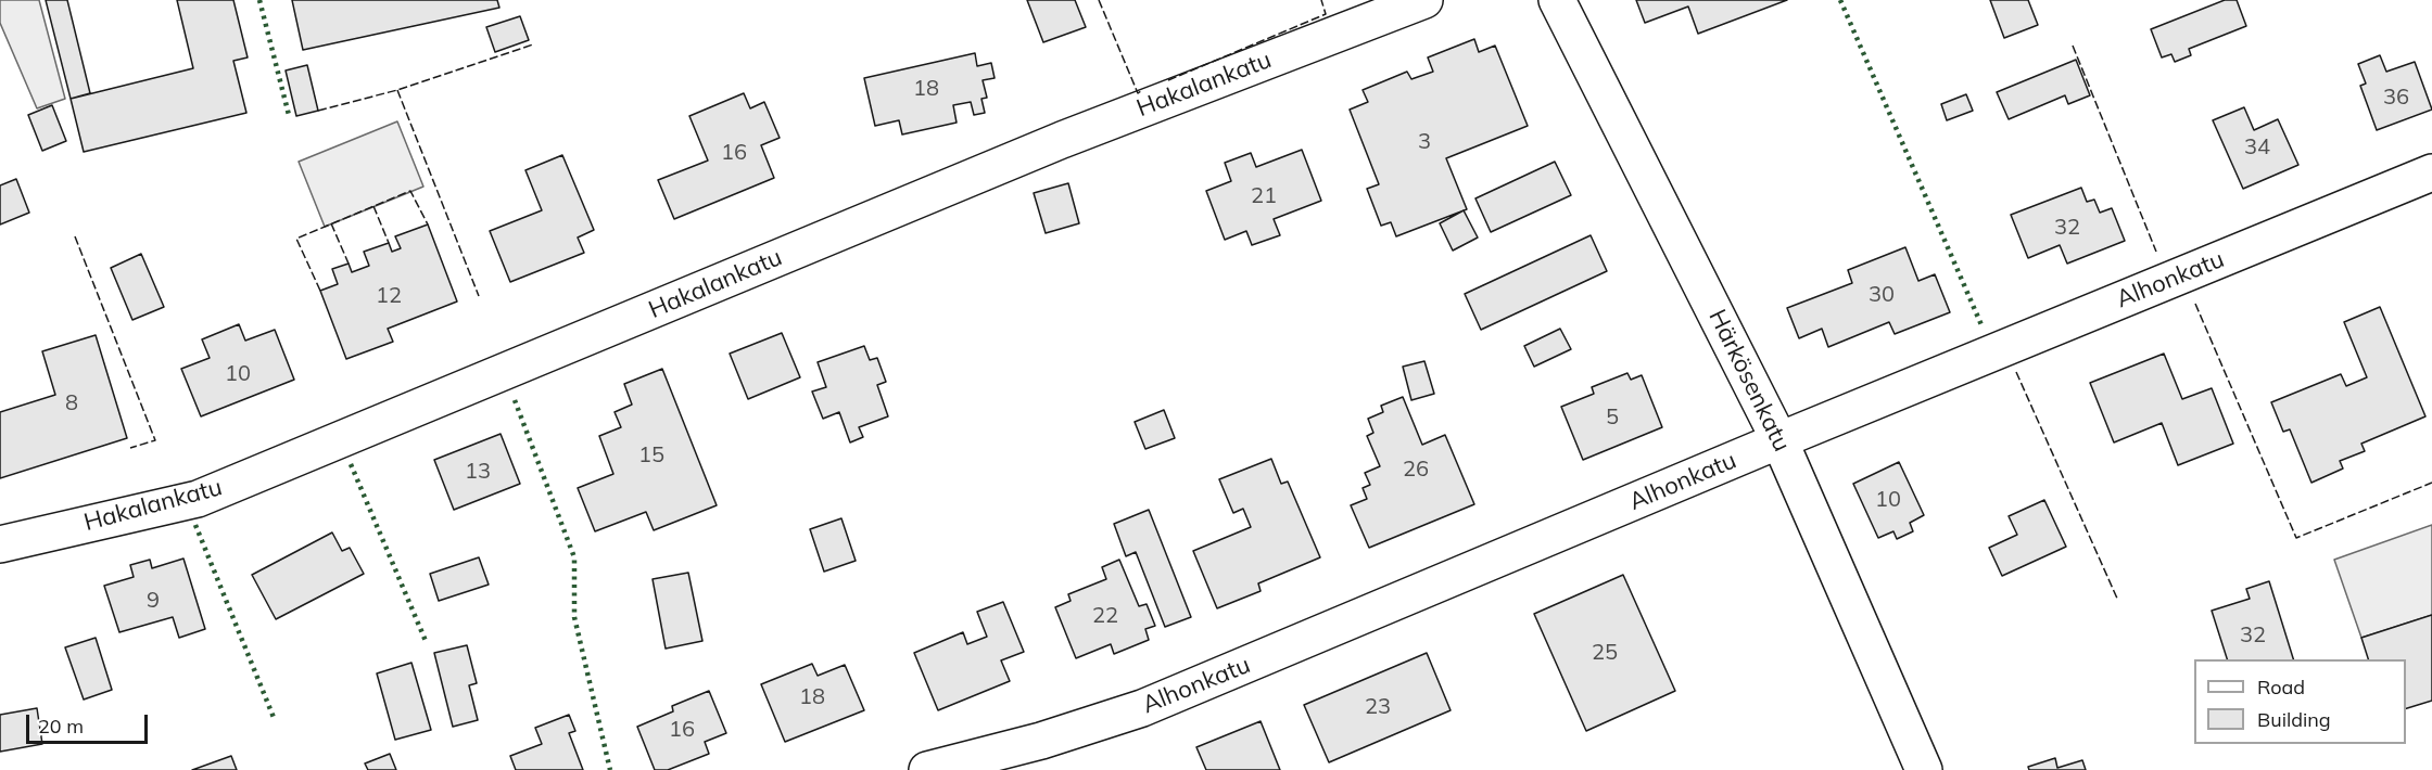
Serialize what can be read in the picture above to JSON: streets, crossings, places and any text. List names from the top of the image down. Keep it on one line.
{"streets":{"street":["Hakalankatu","Alhonkatu","Härkösenkatu"]},"crossings":[["Alhonkatu","Härkösenkatu"]],"house_numbers":["18","36","3","34","16","21","32","30","12","10","8","5","15","26","13","10","9","22","32","25","18","23","16"],"legend":["Road","Building"],"scale_bar":"20 m"}
